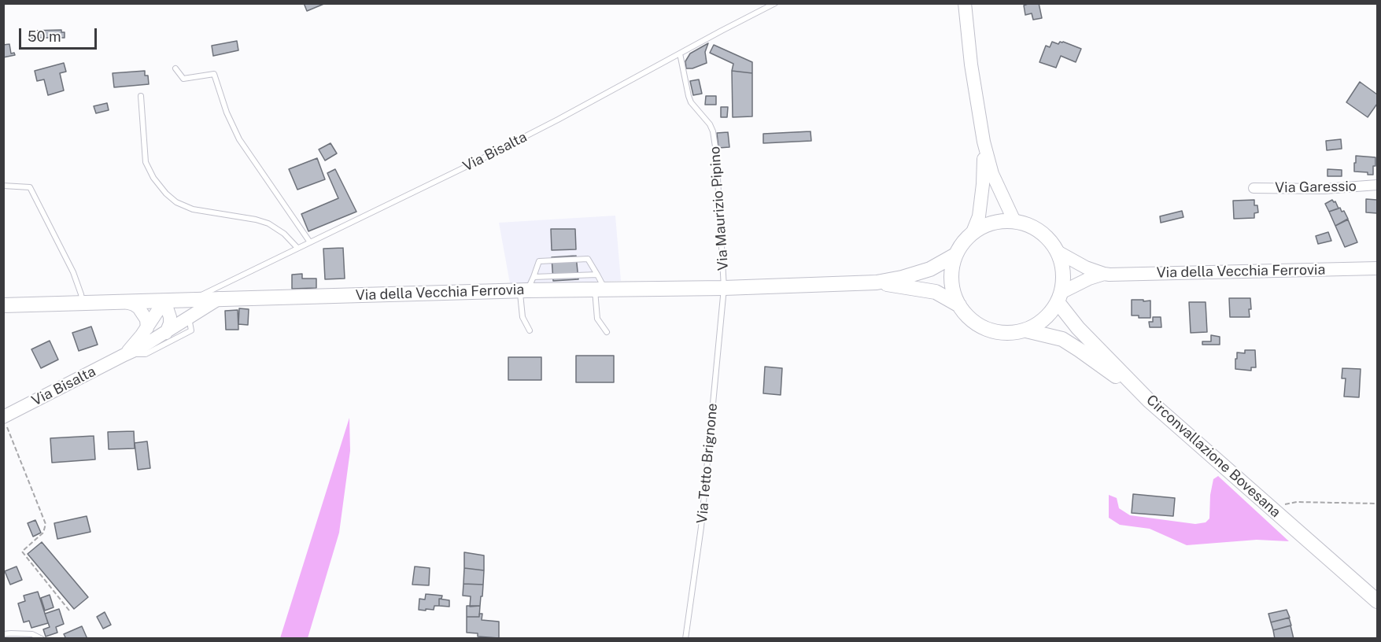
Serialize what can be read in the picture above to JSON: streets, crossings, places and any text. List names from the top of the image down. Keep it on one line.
{"streets":{"main road":["Via della Vecchia Ferrovia","Circonvallazione Bovesana"],"street":["Via Bisalta","Via Garessio"],"lane":["Via Maurizio Pipino","Via Tetto Brignone"]},"crossings":[["Via Bisalta","Via Maurizio Pipino"],["Via Bisalta","Via della Vecchia Ferrovia"],["Via Maurizio Pipino","Via della Vecchia Ferrovia"],["Via Maurizio Pipino","Via Tetto Brignone"],["Via della Vecchia Ferrovia","Circonvallazione Bovesana"],["Via della Vecchia Ferrovia","Via Tetto Brignone"]],"scale_bar":"50 m"}
